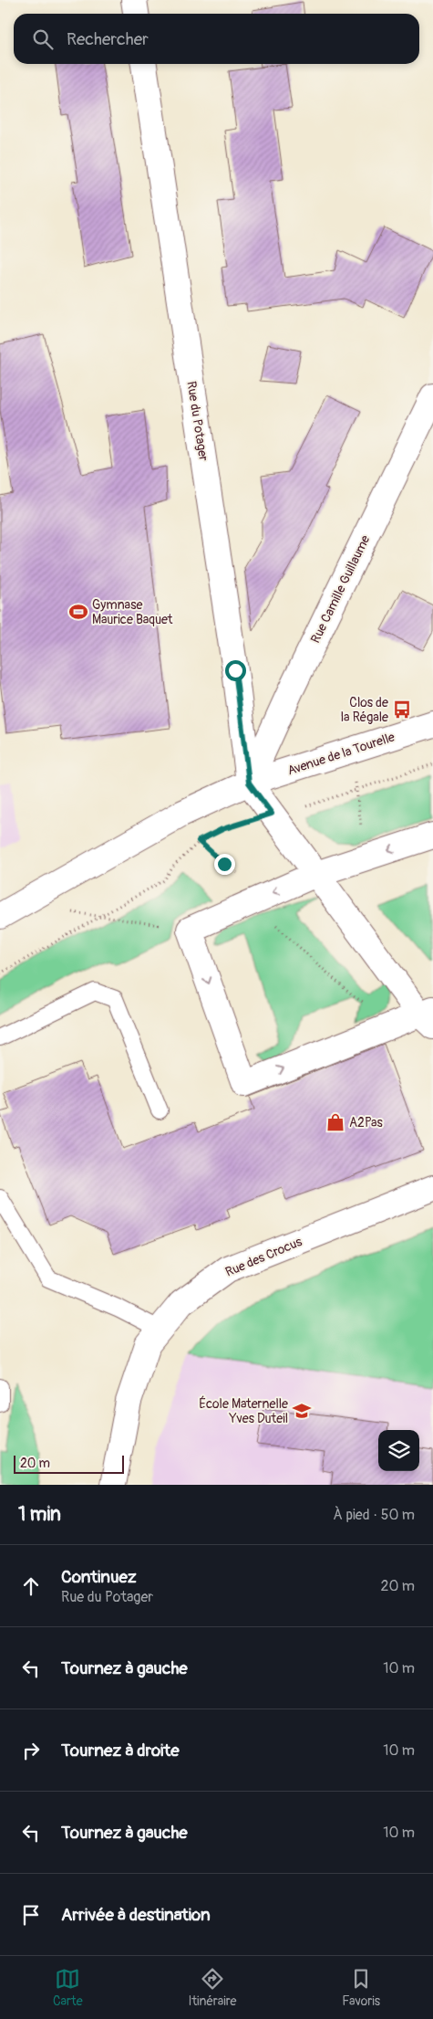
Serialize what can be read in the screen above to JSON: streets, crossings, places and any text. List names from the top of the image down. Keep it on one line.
{"streets":{"street":["Rue du Potager","Rue Camille Guillaume","Avenue de la Tourelle","Rue des Crocus"]},"crossings":[["Rue du Potager","Rue Camille Guillaume"],["Rue du Potager","Avenue de la Tourelle"],["Rue Camille Guillaume","Avenue de la Tourelle"]],"places":{"sports":["Gymnase Maurice Baquet"],"bus stop":["Clos de la Régale"],"shop":["A2Pas"],"school or university":["École Maternelle Yves Duteil"]},"scale_bar":"20 m","page":{"search":"Rechercher","scale":"20 m","heading":["1 min","À pied · 50 m"],"list":[["Continuez","Rue du Potager","20 m"],["Tournez à gauche","10 m"],["Tournez à droite","10 m"],["Tournez à gauche","10 m"],"Arrivée à destination"],"nav":["Carte","Itinéraire","Favoris"]}}
